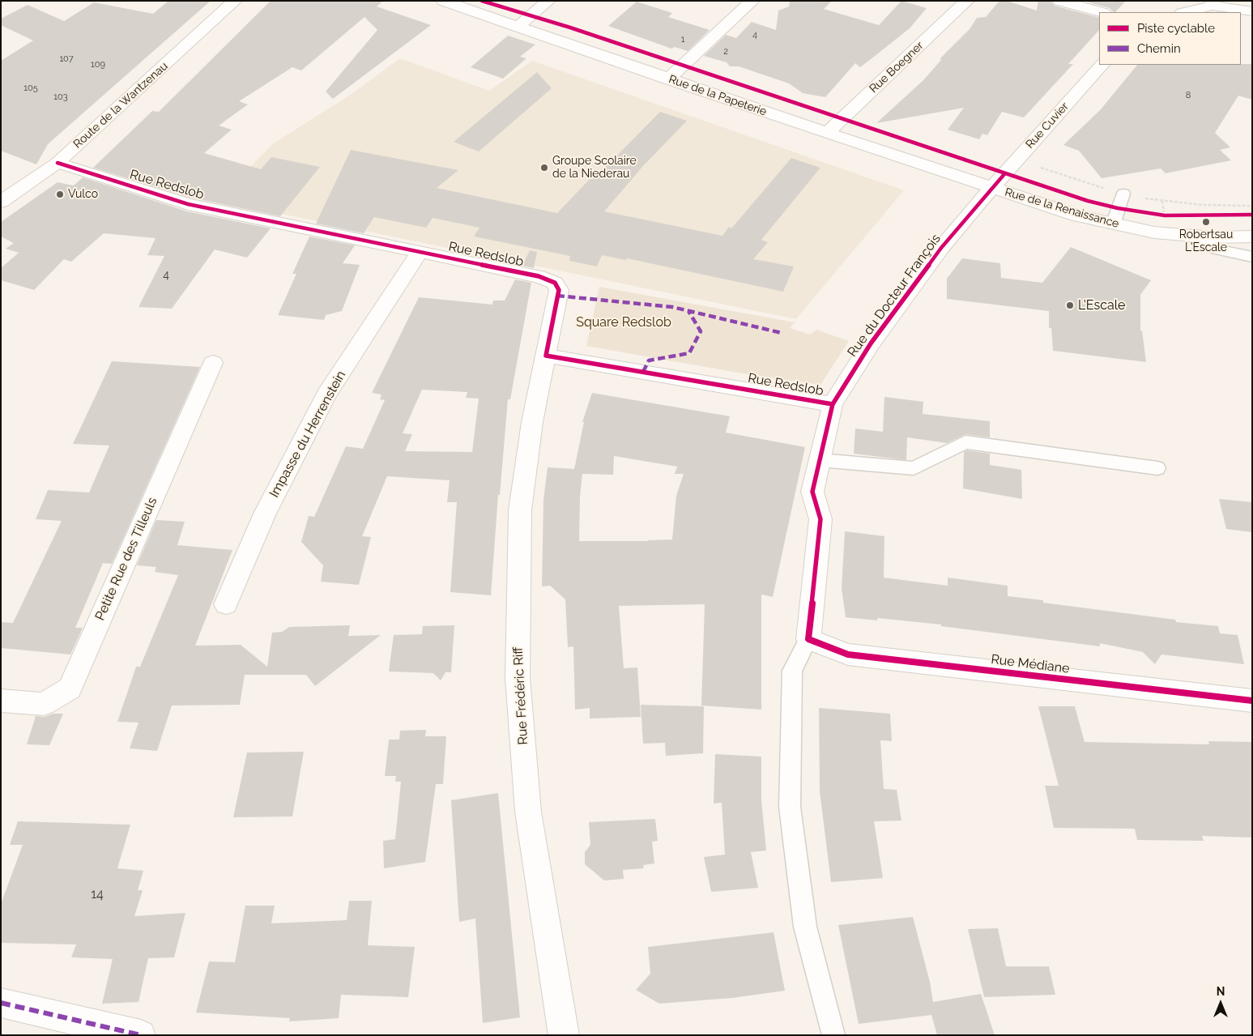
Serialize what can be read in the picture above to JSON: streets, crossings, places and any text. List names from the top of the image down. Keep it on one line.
{"streets":{"street":["Rue Boegner","Rue de la Papeterie","Route de la Wantzenau","Rue Cuvier","Rue Redslob","Rue de la Renaissance","Rue du Docteur François","Impasse du Herrenstein","Petite Rue des Tilleuls","Rue Médiane","Rue Frédéric Riff"]},"crossings":[["Rue Boegner","Rue de la Papeterie"],["Rue de la Papeterie","Rue Cuvier"],["Rue de la Papeterie","Rue de la Renaissance"],["Rue de la Papeterie","Rue du Docteur François"],["Route de la Wantzenau","Rue Redslob"],["Rue Cuvier","Rue de la Renaissance"],["Rue Cuvier","Rue du Docteur François"],["Rue Redslob","Rue du Docteur François"],["Rue Redslob","Impasse du Herrenstein"],["Rue Redslob","Rue Frédéric Riff"],["Rue de la Renaissance","Rue du Docteur François"],["Rue du Docteur François","Rue Médiane"]],"parks":["Square Redslob"],"places":["Groupe Scolaire de la Niederau","Vulco","Robertsau L'Escale","L’Escale"],"house_numbers":["4","1","2","107","109","105","8","103","4","14"],"legend":["Piste cyclable","Chemin"],"north":"top"}
